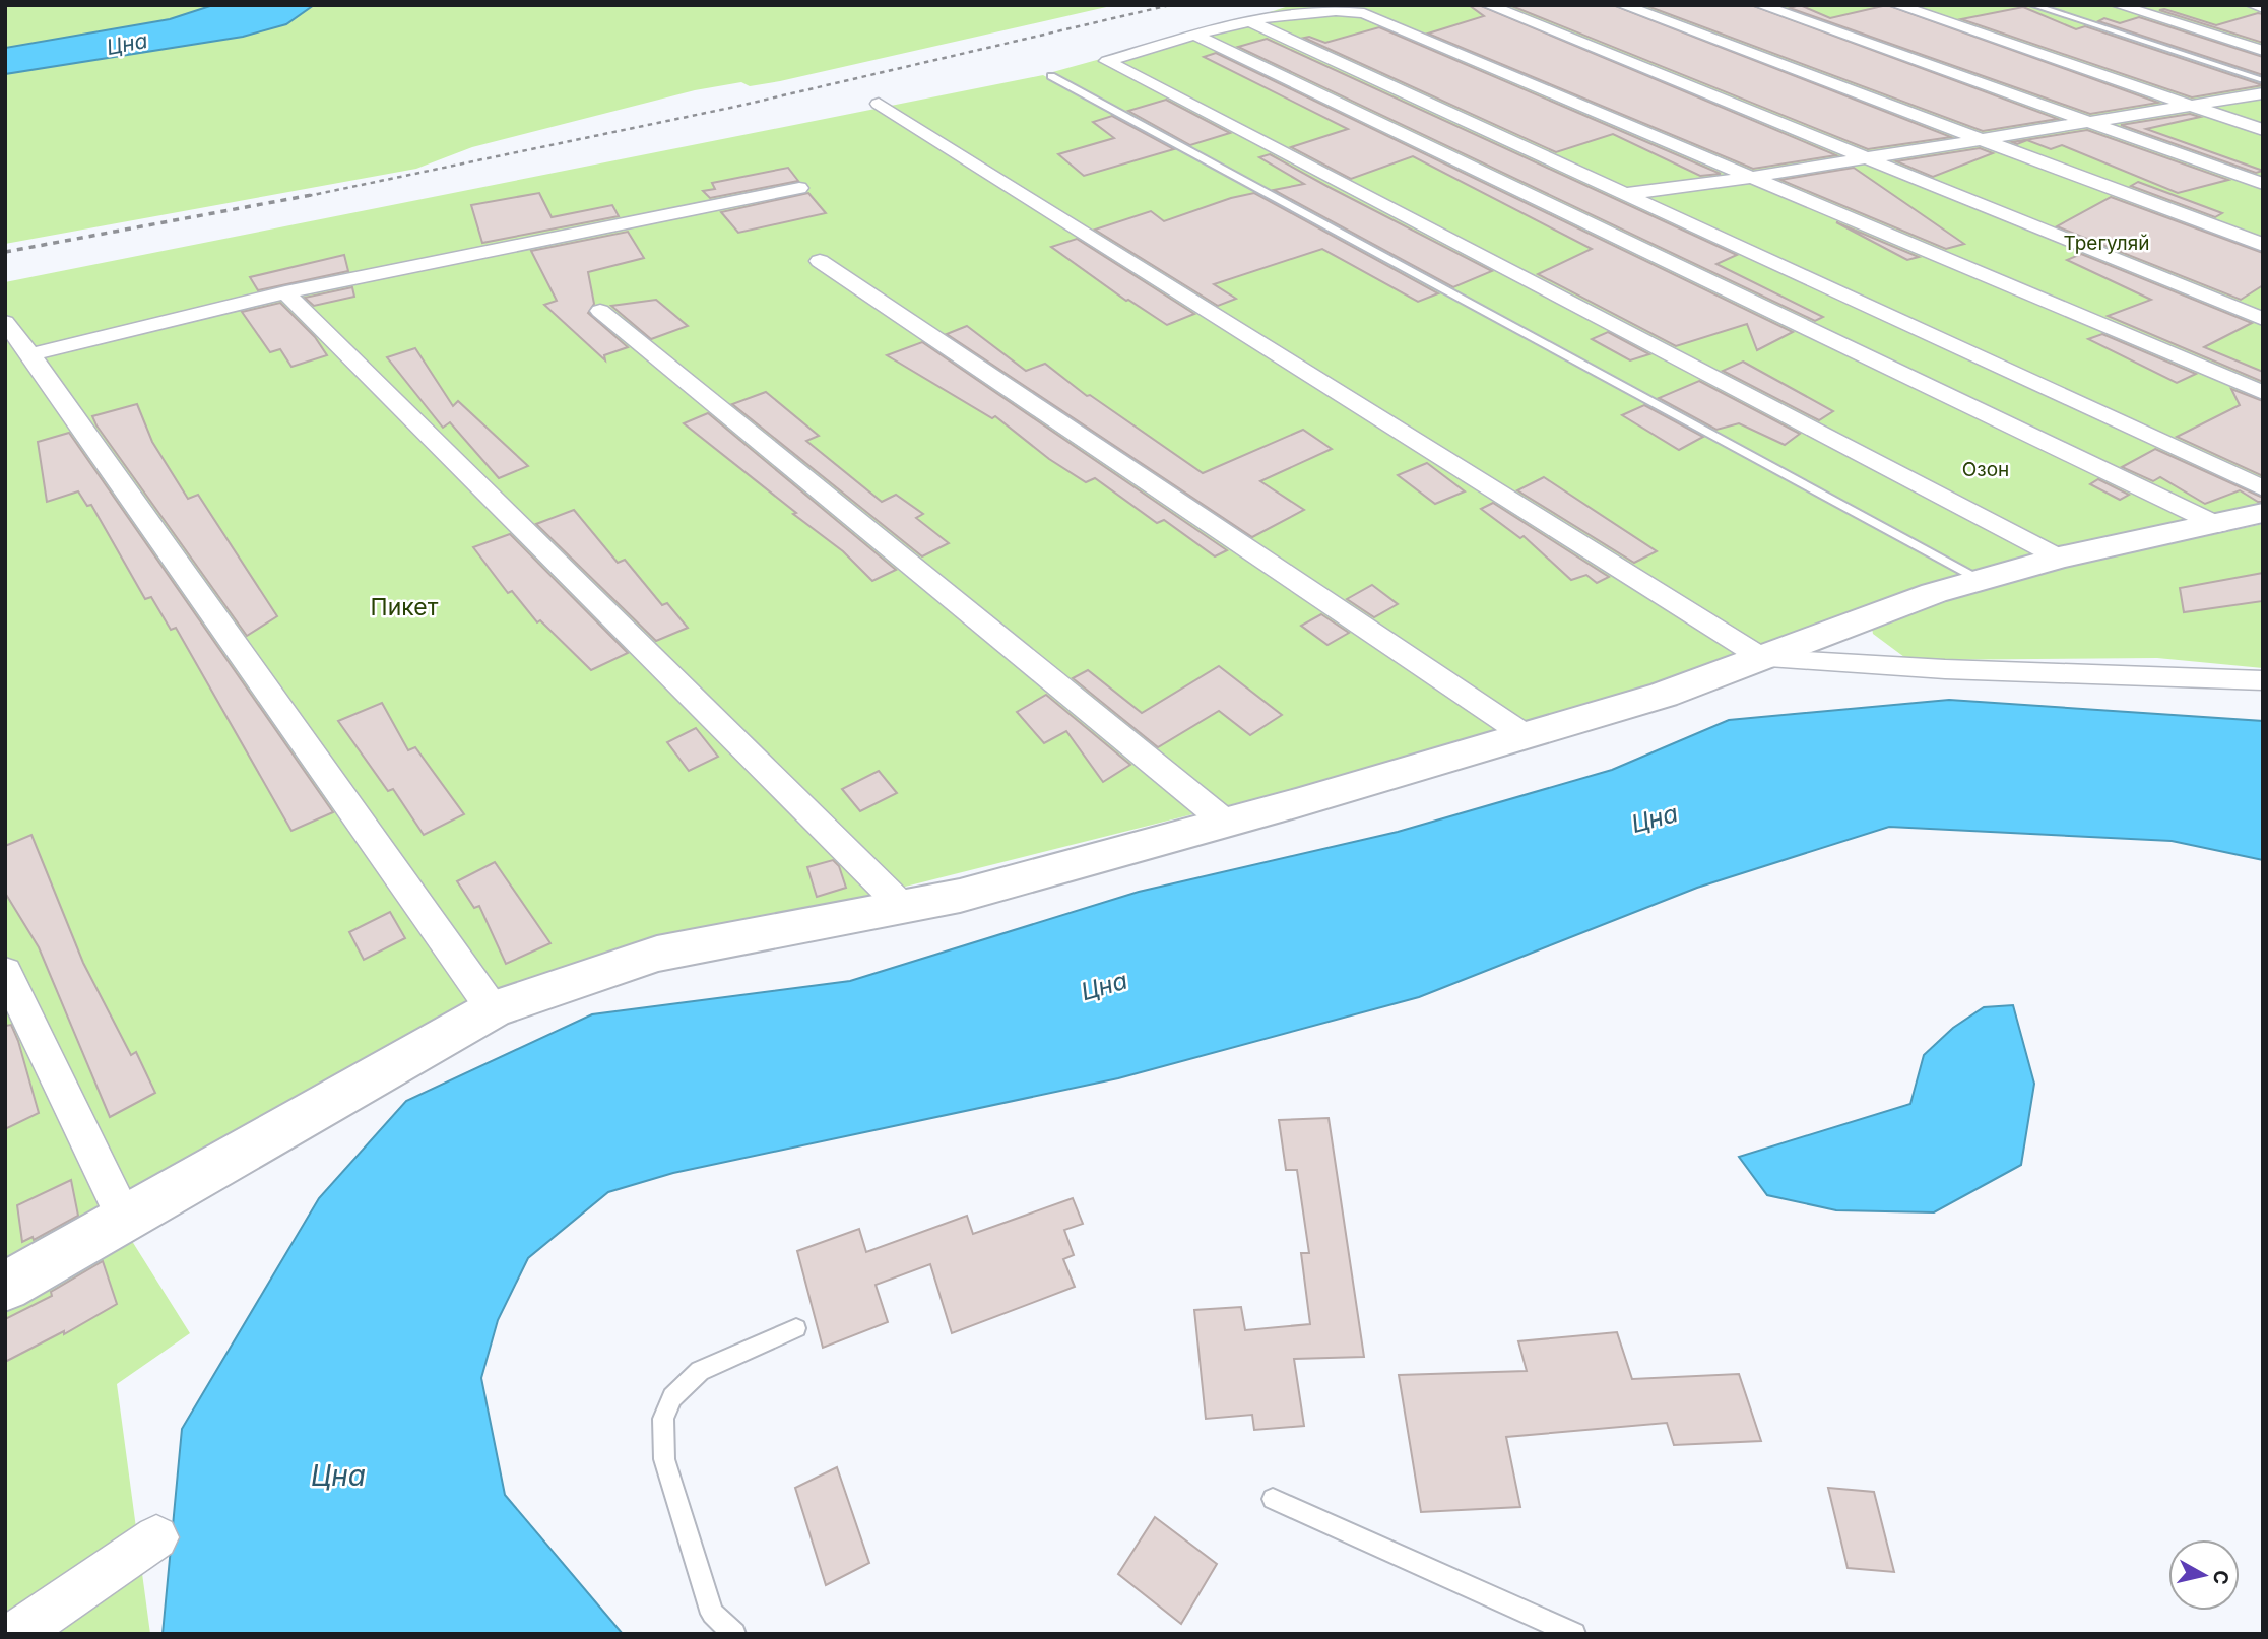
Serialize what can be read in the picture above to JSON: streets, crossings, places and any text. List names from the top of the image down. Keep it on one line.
{"water":["Цна"],"parks":["Трегуляй","Озон","Пикет"],"north":"right"}
